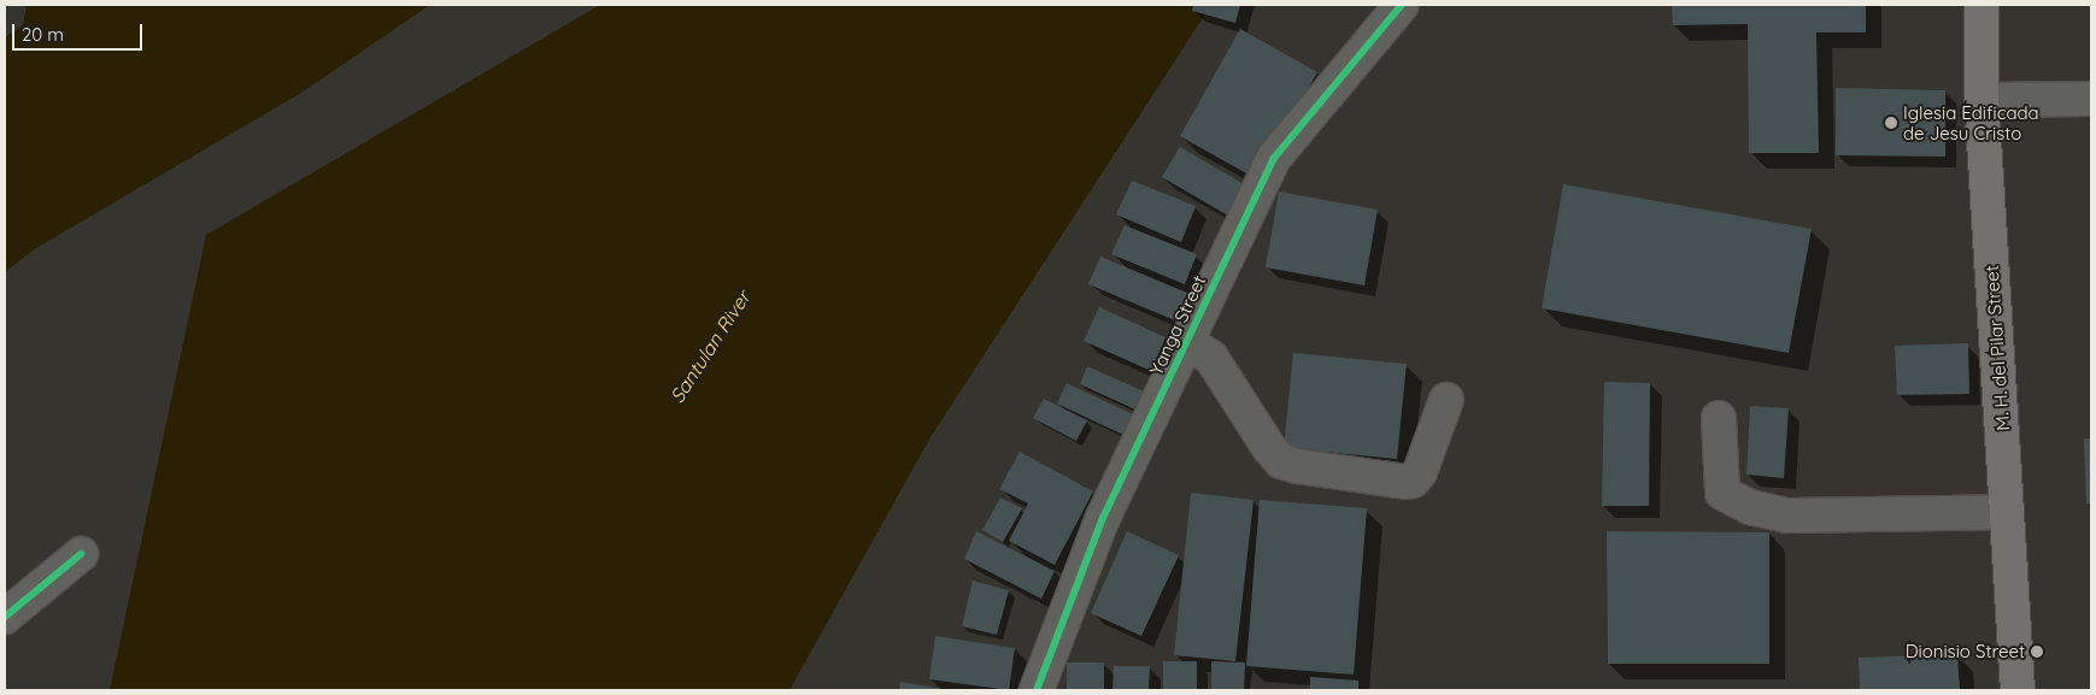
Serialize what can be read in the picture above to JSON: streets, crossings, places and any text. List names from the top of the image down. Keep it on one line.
{"streets":{"main road":["M. H. del Pilar Street"],"street":["Yanga Street"]},"water":["Santulan River"],"places":["Iglesia Edificada de Jesu Cristo","Dionisio Street"],"scale_bar":"20 m"}
